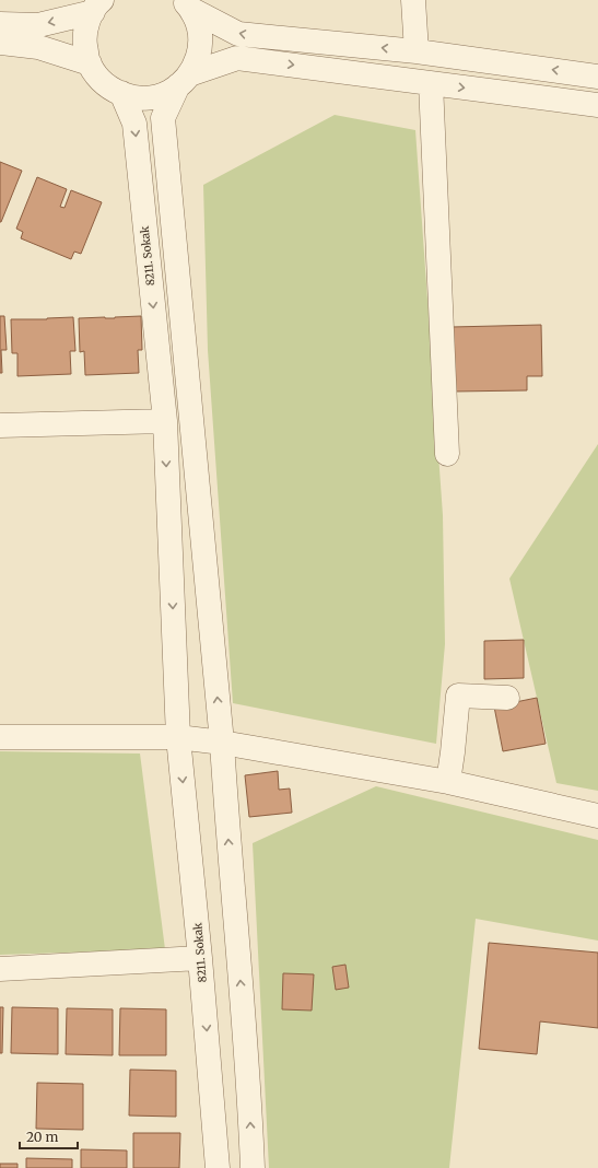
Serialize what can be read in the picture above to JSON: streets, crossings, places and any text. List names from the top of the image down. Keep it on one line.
{"streets":{"street":["8211. Sokak"]},"scale_bar":"20 m"}
